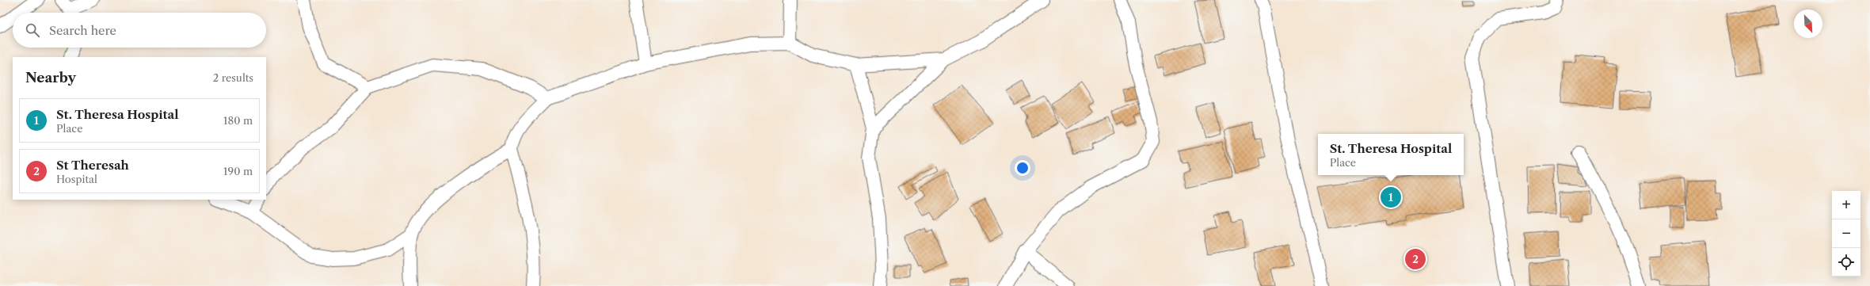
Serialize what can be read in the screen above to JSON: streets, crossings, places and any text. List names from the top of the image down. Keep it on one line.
{"north":"bottom right","page":{"search":"Search here","heading":["Nearby","2 results"],"list":[{"mark":"1","name":"St. Theresa Hospital","note":"Place","value":"180 m"},{"mark":"2","name":"St Theresah","note":"Hospital","value":"190 m"}],"popup":["St. Theresa Hospital","Place"],"pins":["1","2"],"map_buttons":["+","−"]}}
